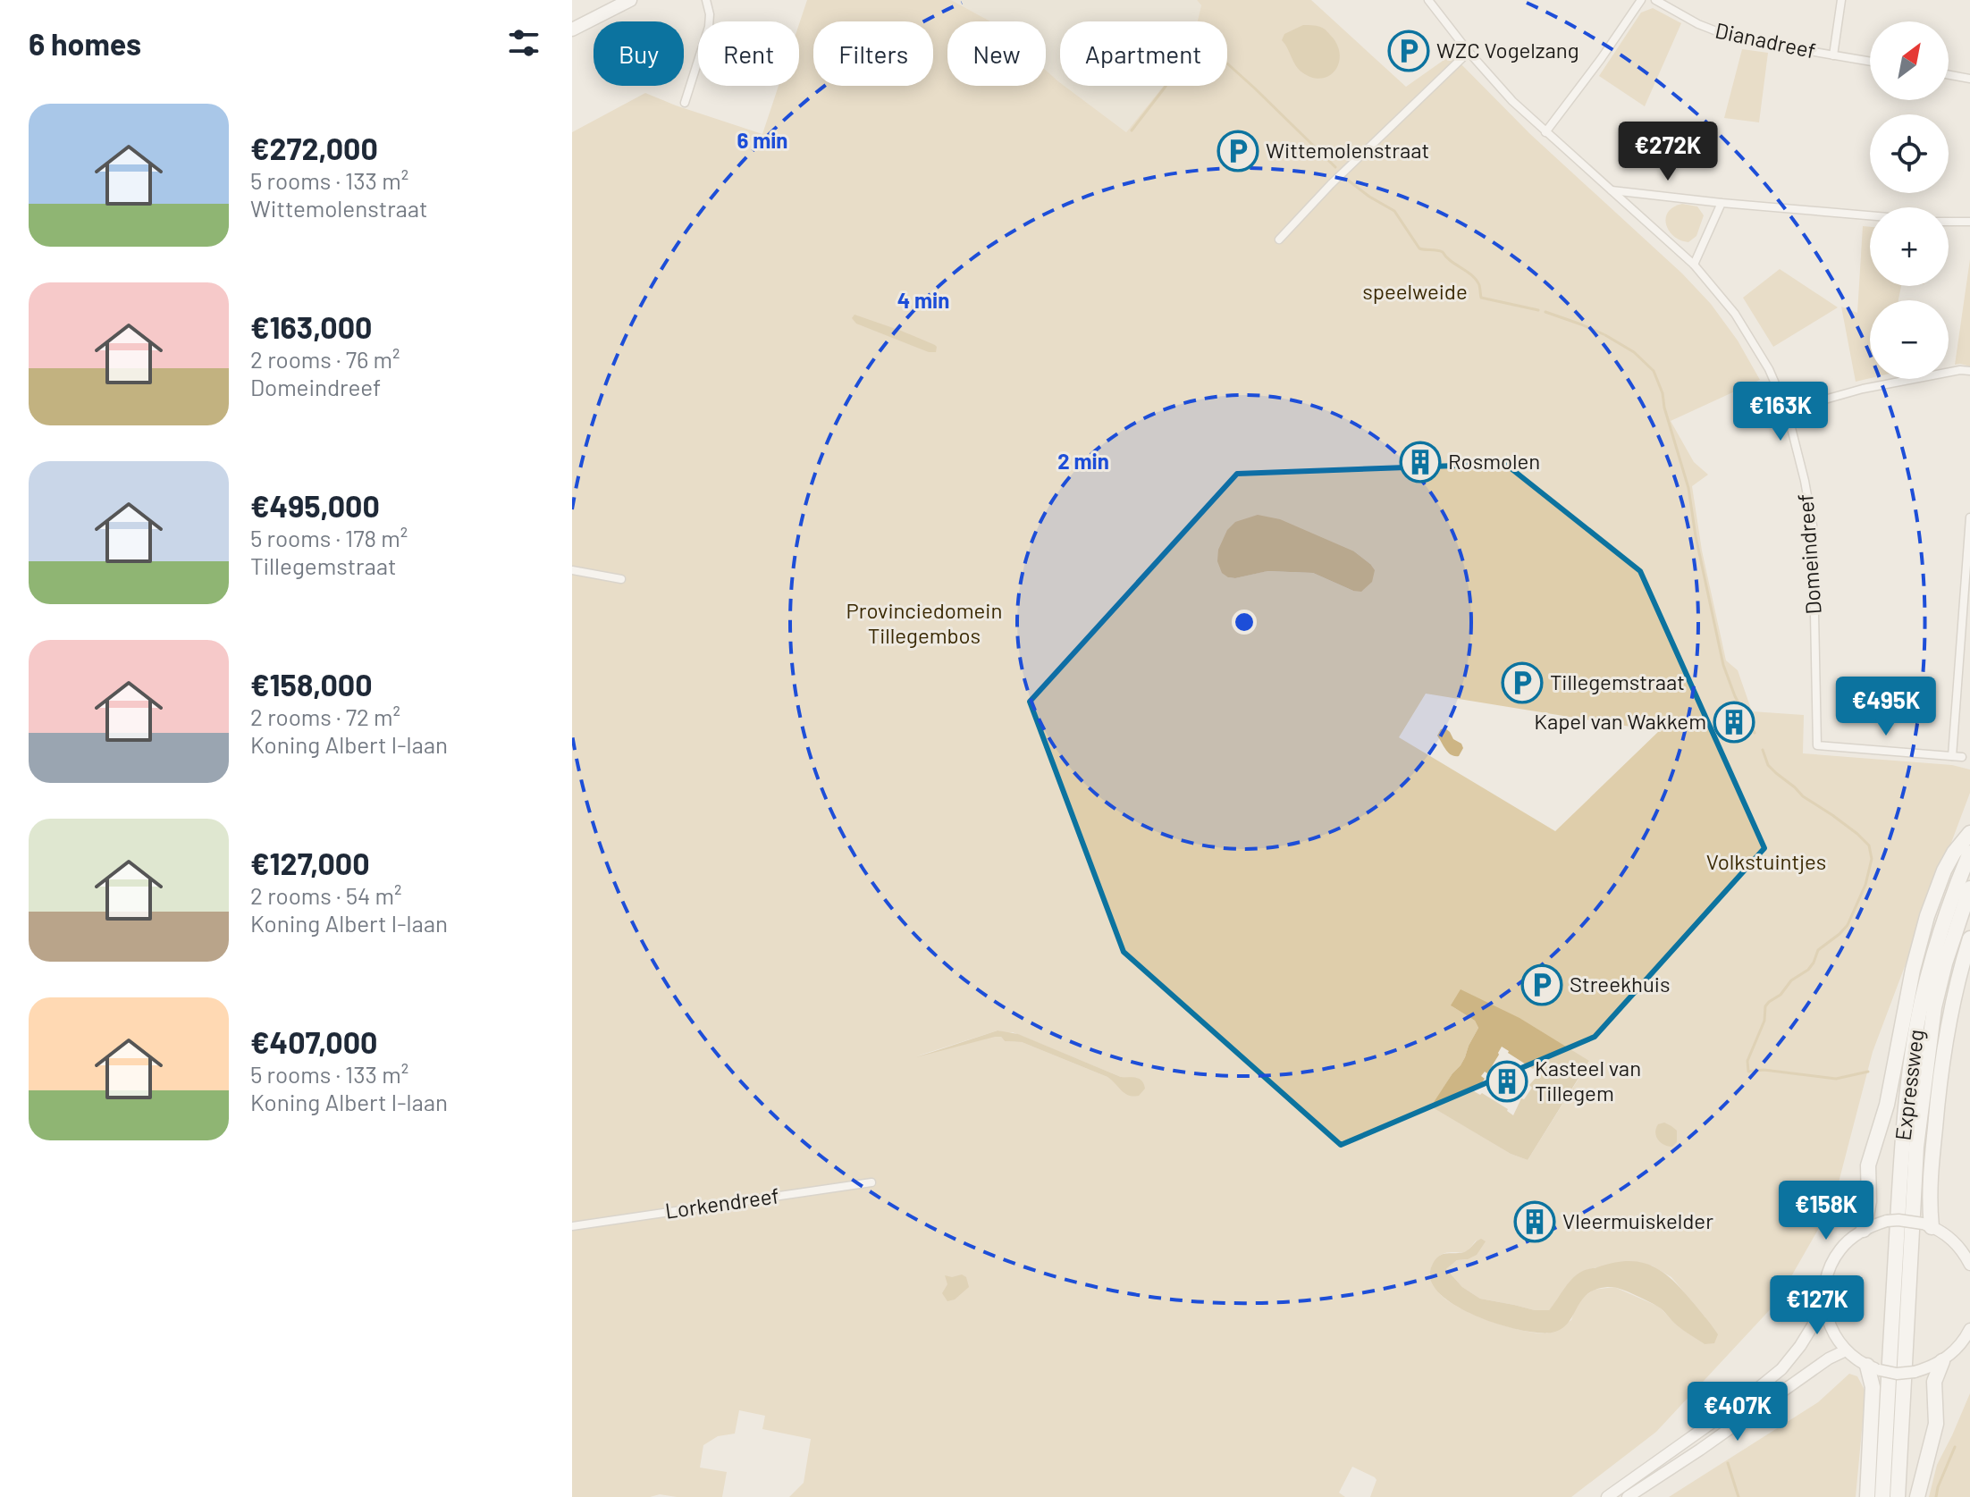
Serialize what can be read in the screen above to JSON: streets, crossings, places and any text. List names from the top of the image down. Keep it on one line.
{"streets":{"highway":["Expressweg"],"street":["Dianadreef","Domeindreef","Lorkendreef"]},"parks":["speelweide","Provinciedomein Tillegembos","Volkstuintjes"],"places":{"parking":["WZC Vogelzang","Wittemolenstraat","Tillegemstraat","Streekhuis"],"building":["Rosmolen","Kapel van Wakkem","Kasteel van Tillegem","Vleermuiskelder"]},"north":"top right","page":{"heading":"6 homes","map_buttons":["+","−"],"chip":["Buy","Rent","Filters","New","Apartment"],"list":[{"name":"€272,000","note":"5 rooms · 133 m² · Wittemolenstraat"},{"name":"€163,000","note":"2 rooms · 76 m² · Domeindreef"},{"name":"€495,000","note":"5 rooms · 178 m² · Tillegemstraat"},{"name":"€158,000","note":"2 rooms · 72 m² · Koning Albert I-laan"},{"name":"€127,000","note":"2 rooms · 54 m² · Koning Albert I-laan"},{"name":"€407,000","note":"5 rooms · 133 m² · Koning Albert I-laan"}],"price":["€272K","€163K","€495K","€158K","€127K","€407K"]},"rings":["6 min","4 min","2 min"]}
